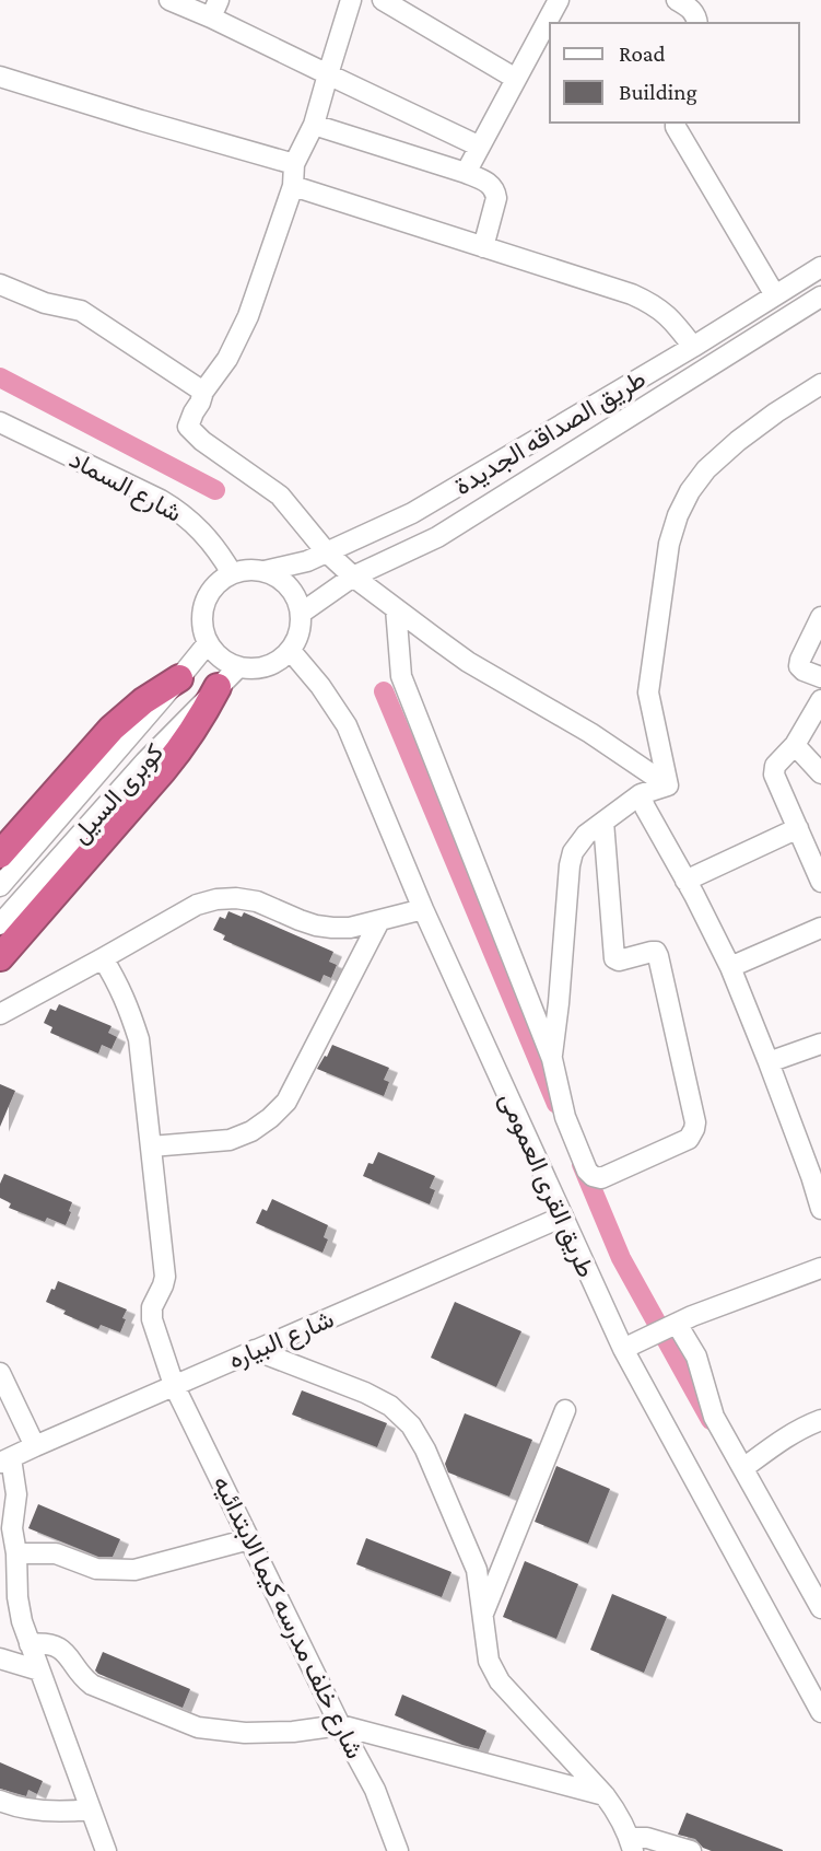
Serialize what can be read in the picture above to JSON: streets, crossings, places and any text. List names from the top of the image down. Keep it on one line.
{"streets":{"street":["طريق الصداقه الجديدة","شارع السماد","كوبرى السيل","طريق القرى العمومى","شارع البياره","شارع خلف مدرسه كيما الابتدائيه"]},"crossings":[["طريق الصداقه الجديدة","شارع السماد"],["طريق الصداقه الجديدة","كوبرى السيل"],["طريق الصداقه الجديدة","طريق القرى العمومى"],["شارع السماد","كوبرى السيل"],["شارع السماد","طريق القرى العمومى"],["كوبرى السيل","طريق القرى العمومى"],["طريق القرى العمومى","شارع البياره"],["شارع البياره","شارع خلف مدرسه كيما الابتدائيه"]],"legend":["Road","Building"]}
